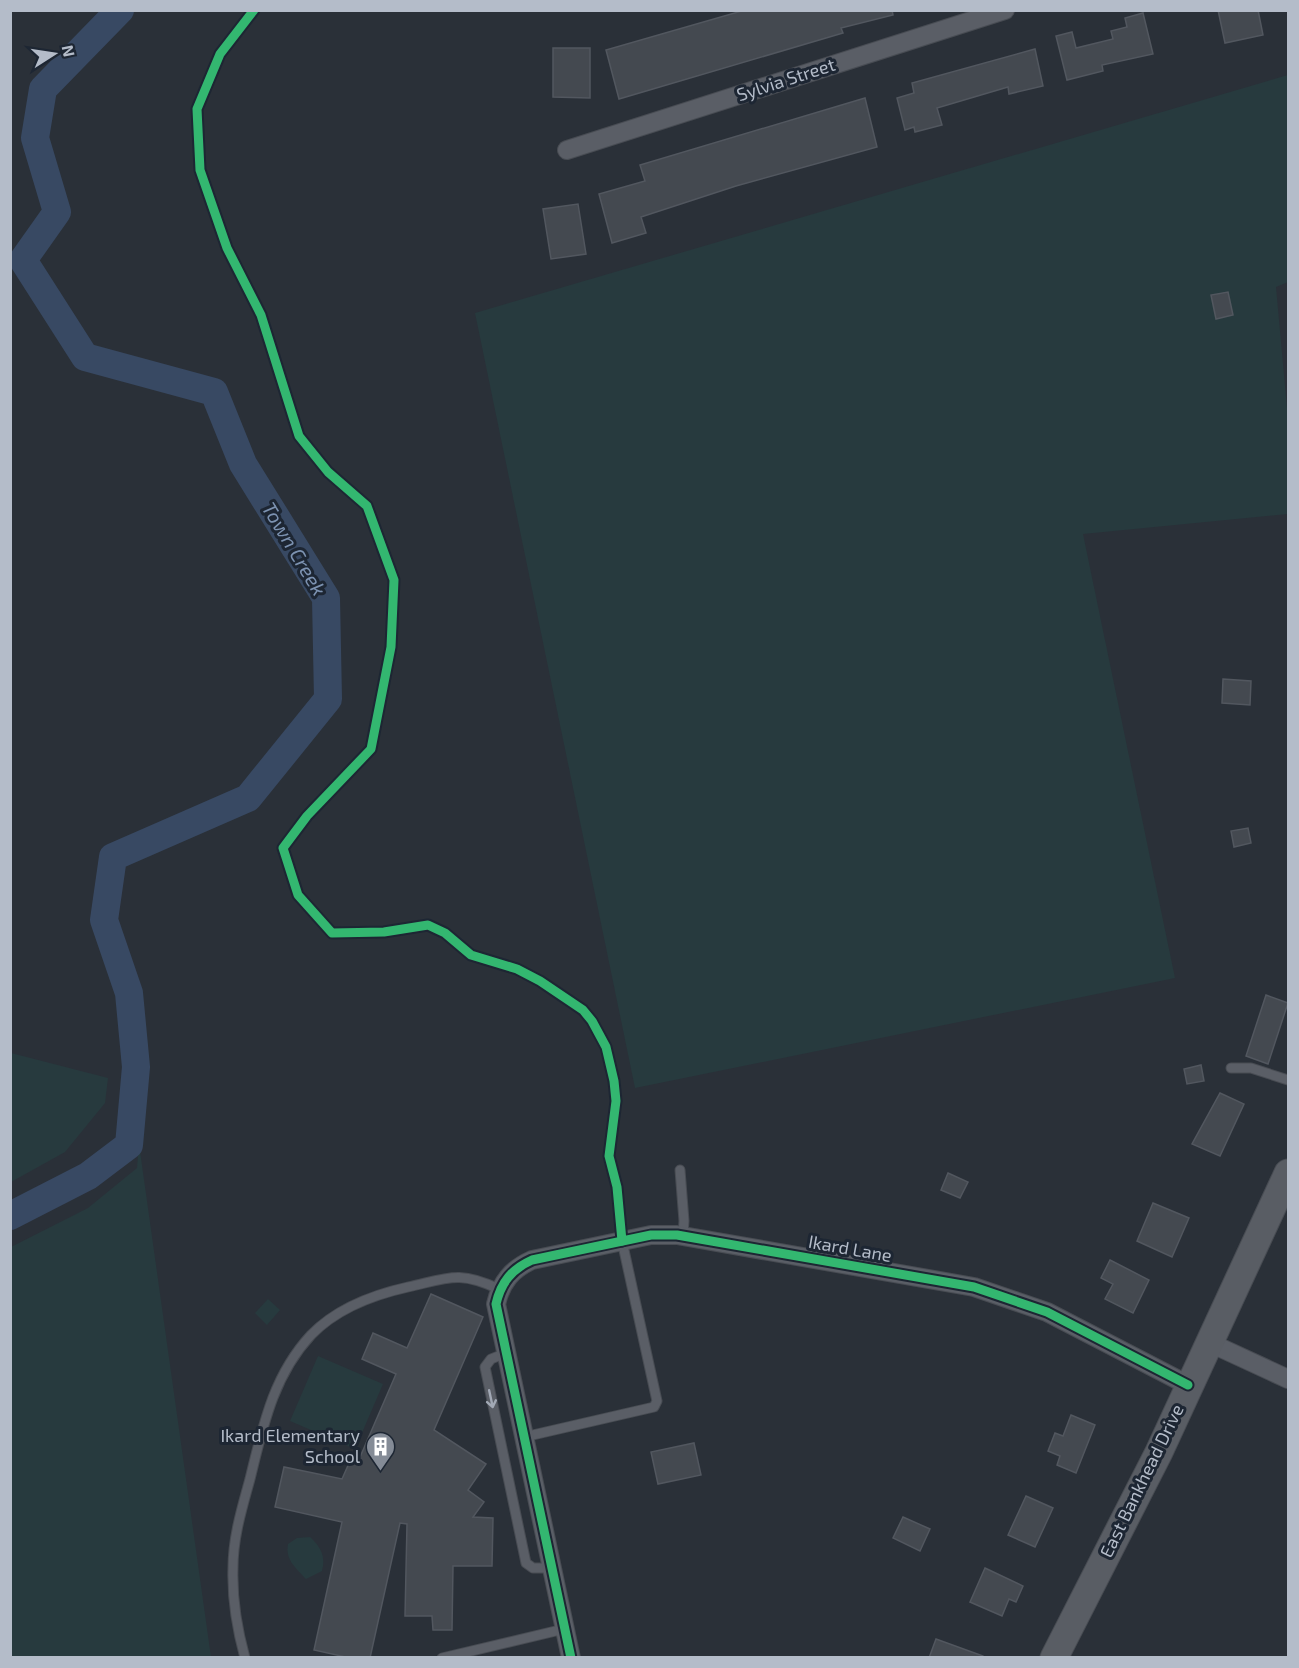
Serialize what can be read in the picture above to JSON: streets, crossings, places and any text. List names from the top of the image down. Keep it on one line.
{"streets":{"street":["Sylvia Street","Ikard Lane","East Bankhead Drive"]},"crossings":[["Ikard Lane","East Bankhead Drive"]],"water":["Town Creek"],"places":{"building":["Ikard Elementary School"]},"north":"right"}
